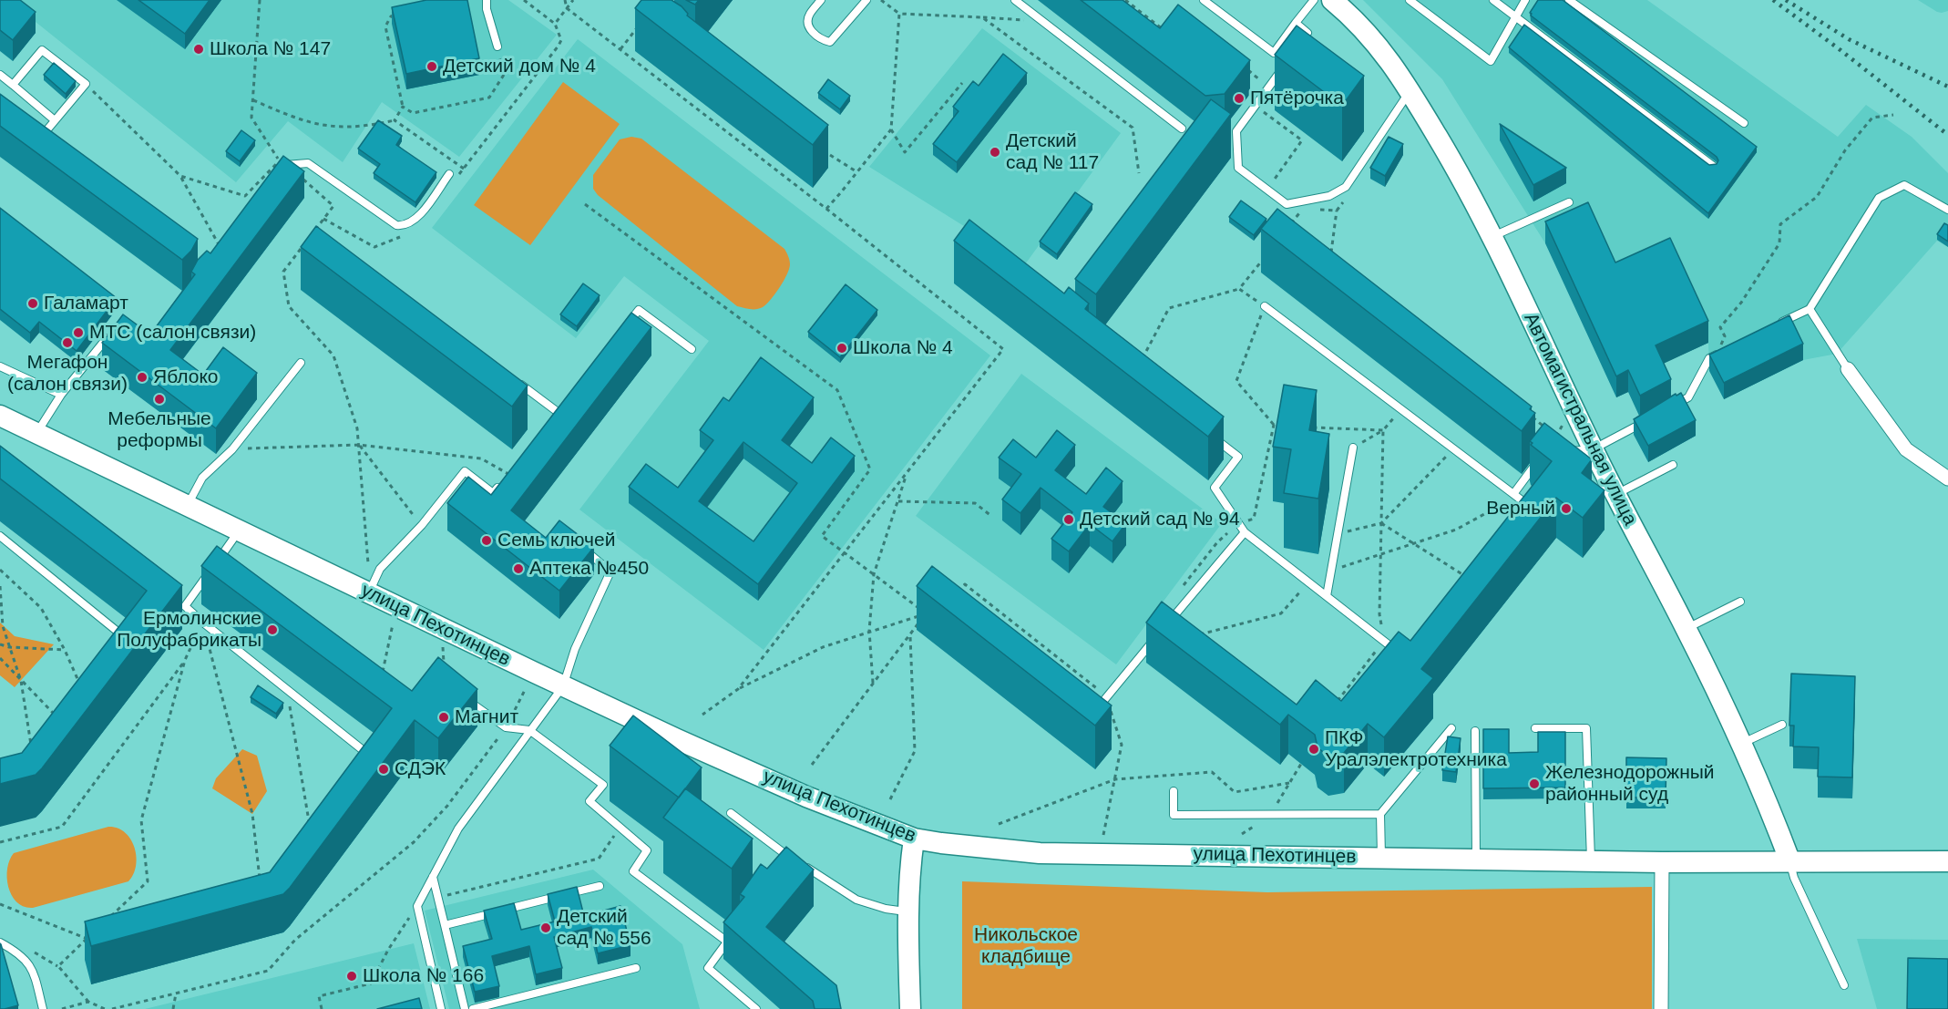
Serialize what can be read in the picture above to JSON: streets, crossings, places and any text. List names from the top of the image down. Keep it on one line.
{"streets":{"main road":["Автомагистральная улица","улица Пехотинцев"]},"crossings":[["Автомагистральная улица","улица Пехотинцев"]],"parks":["Никольское кладбище"],"places":["Школа № 147","Детский дом № 4","Пятёрочка","Детский сад № 117","Галамарт","МТС (салон связи)","Мегафон (салон связи)","Школа № 4","Яблоко","Мебельные реформы","Верный","Детский сад № 94","Семь ключей","Аптека №450","Ермолинские Полуфабрикаты","Магнит","ПКФ Уралэлектротехника","СДЭК","Железнодорожный районный суд","Детский сад № 556","Школа № 166"]}
